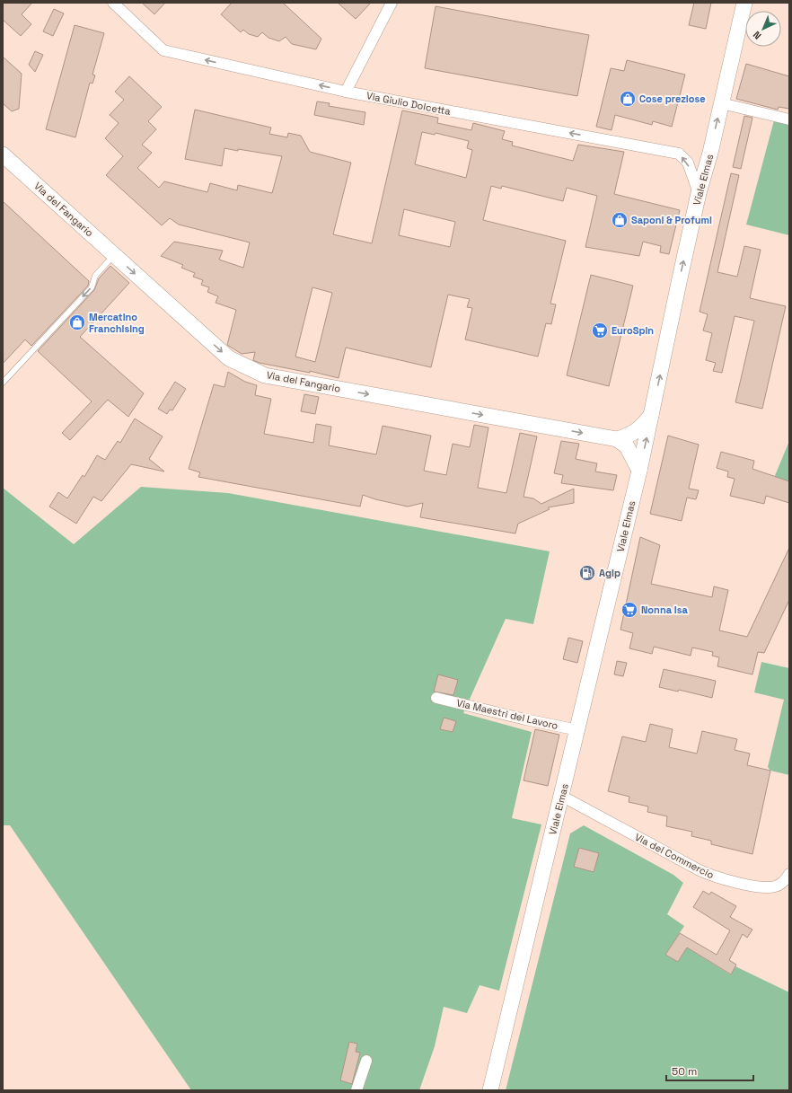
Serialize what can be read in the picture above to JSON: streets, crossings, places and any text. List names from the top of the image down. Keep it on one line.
{"streets":{"main road":["Viale Elmas","Via del Fangario"],"street":["Via Giulio Dolcetta","Via Maestri del Lavoro","Via del Commercio"]},"crossings":[["Via Giulio Dolcetta","Viale Elmas"],["Viale Elmas","Via del Fangario"],["Viale Elmas","Via Maestri del Lavoro"],["Viale Elmas","Via del Commercio"]],"one_way":["Via Giulio Dolcetta","Via del Fangario"],"places":{"shop":["Cose preziose","Saponi & Profumi","Mercatino Franchising"],"supermarket":["EuroSpin","Nonna Isa"],"fuel station":["Agip"]},"scale_bar":"50 m","north":"bottom left"}
